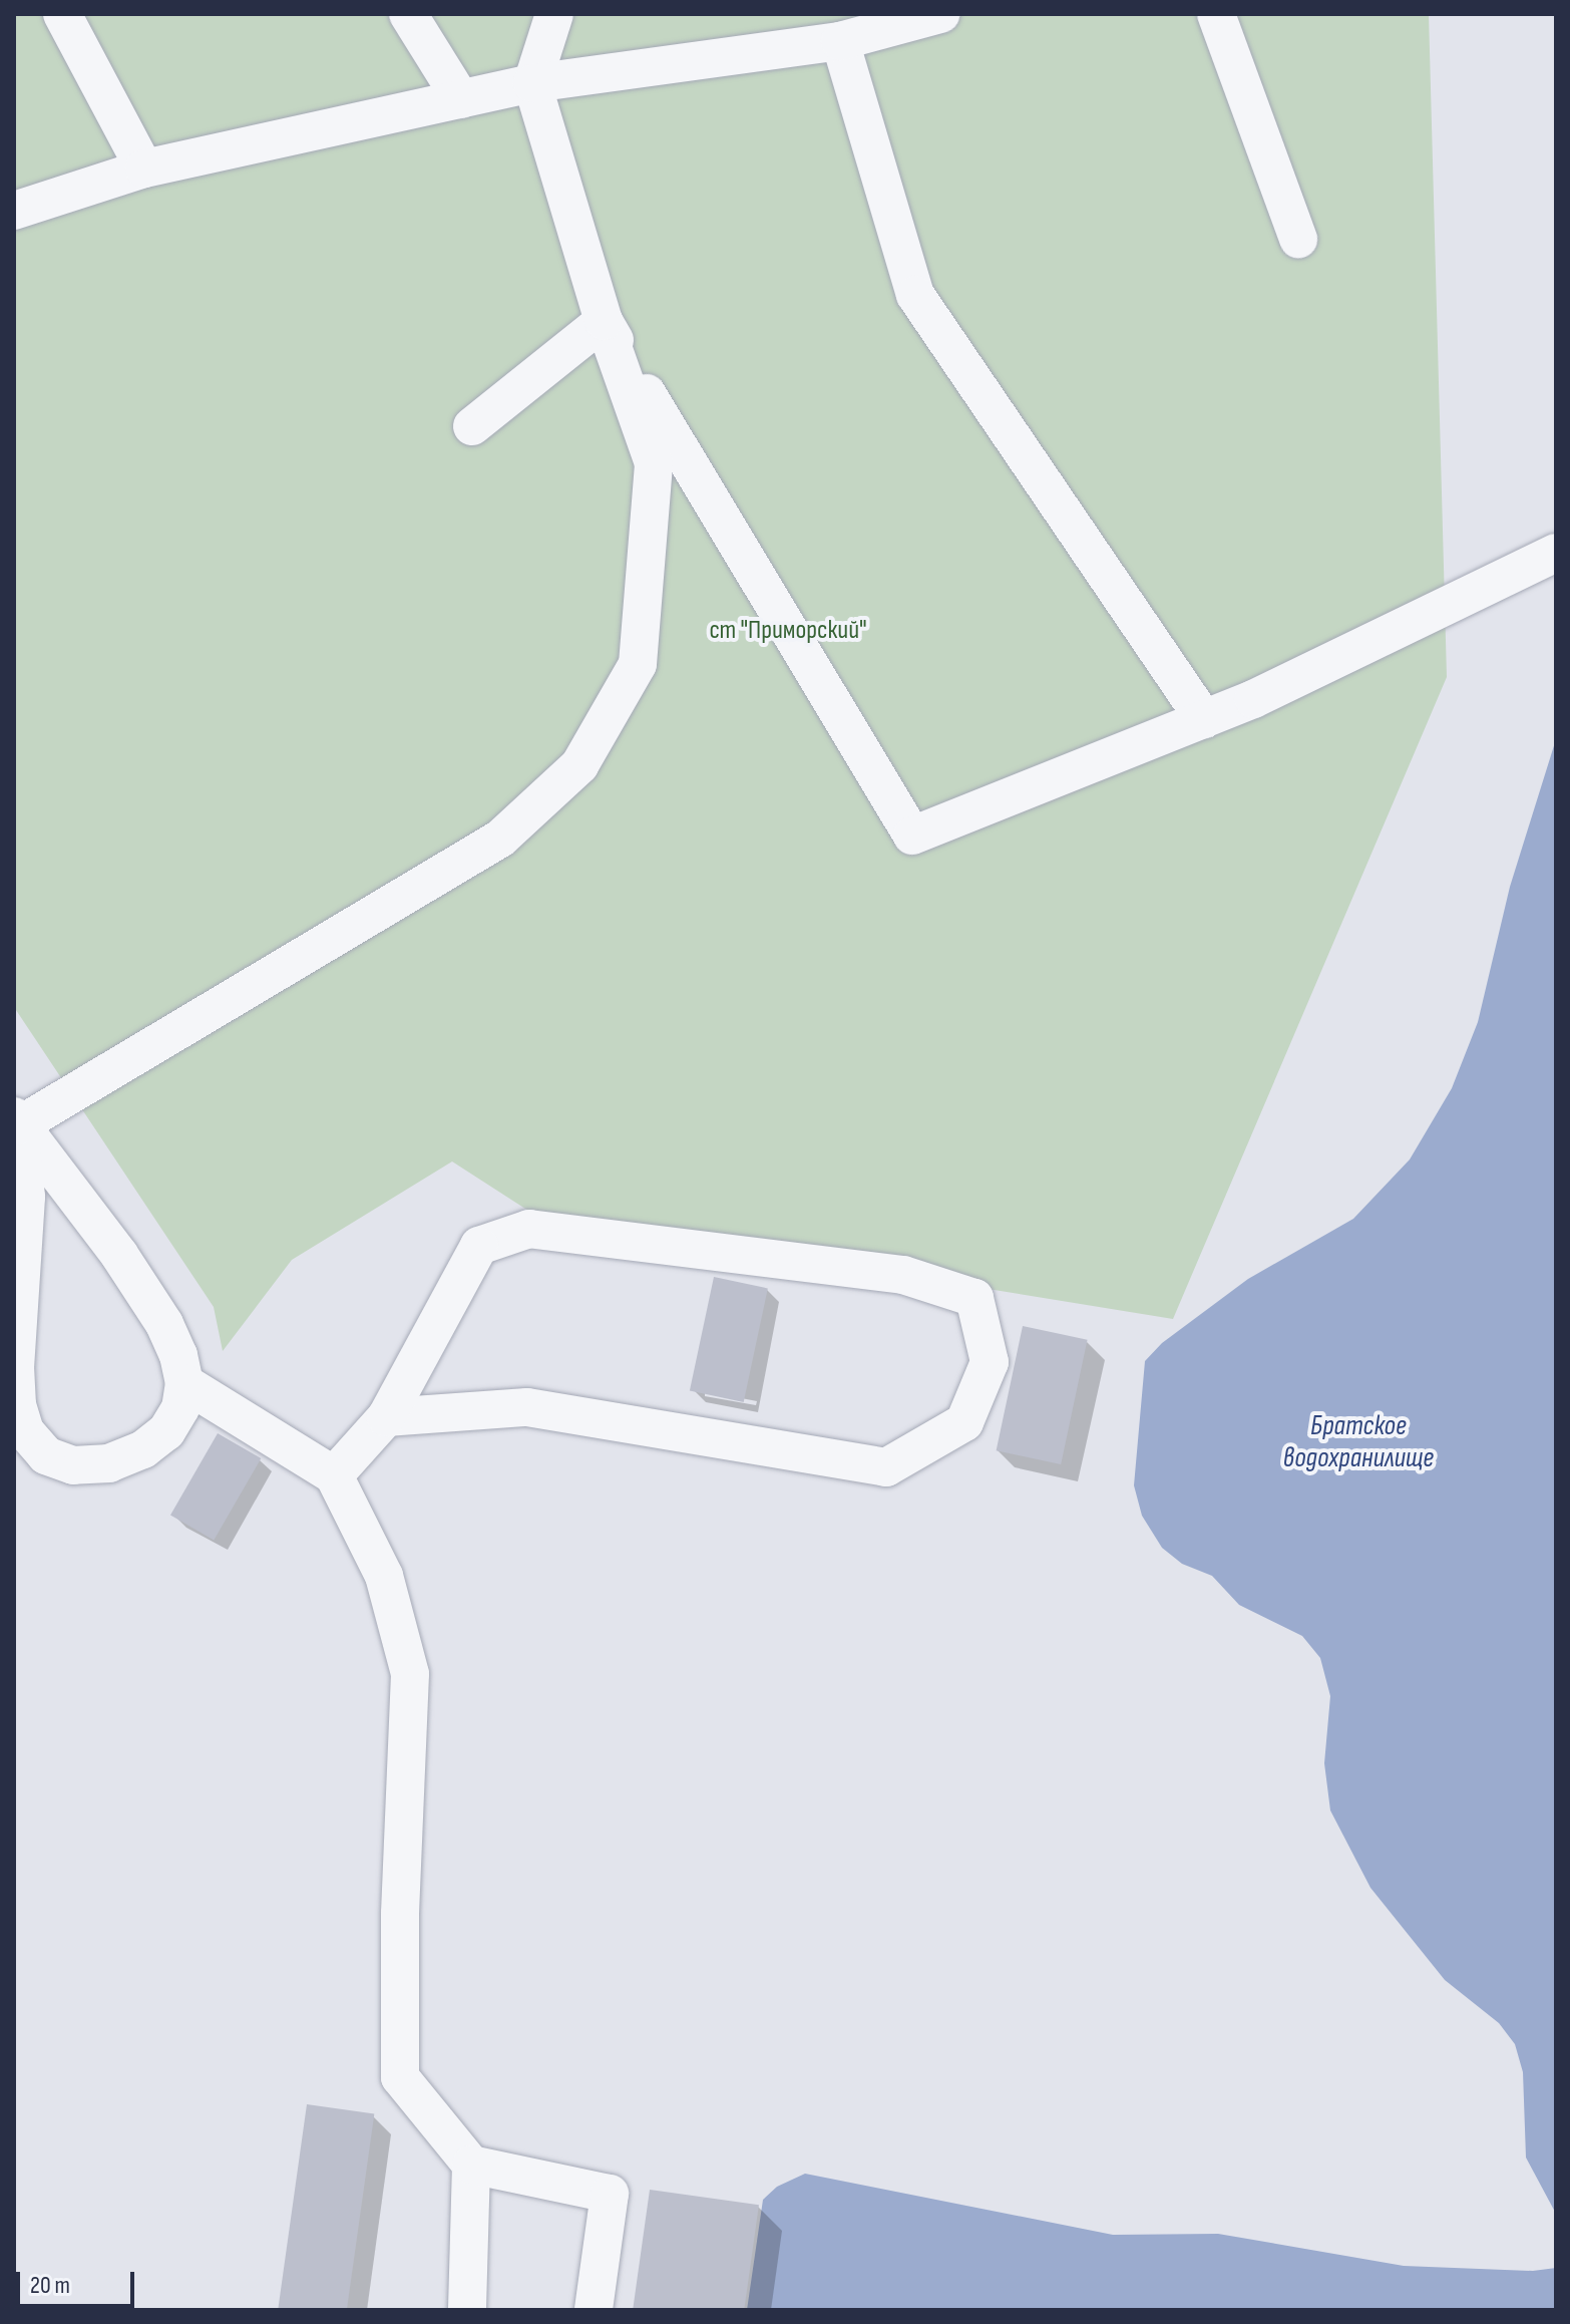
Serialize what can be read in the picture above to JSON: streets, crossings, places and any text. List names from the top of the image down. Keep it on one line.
{"water":["Братское водохранилище"],"parks":["ст \"Приморский\""],"scale_bar":"20 m"}
